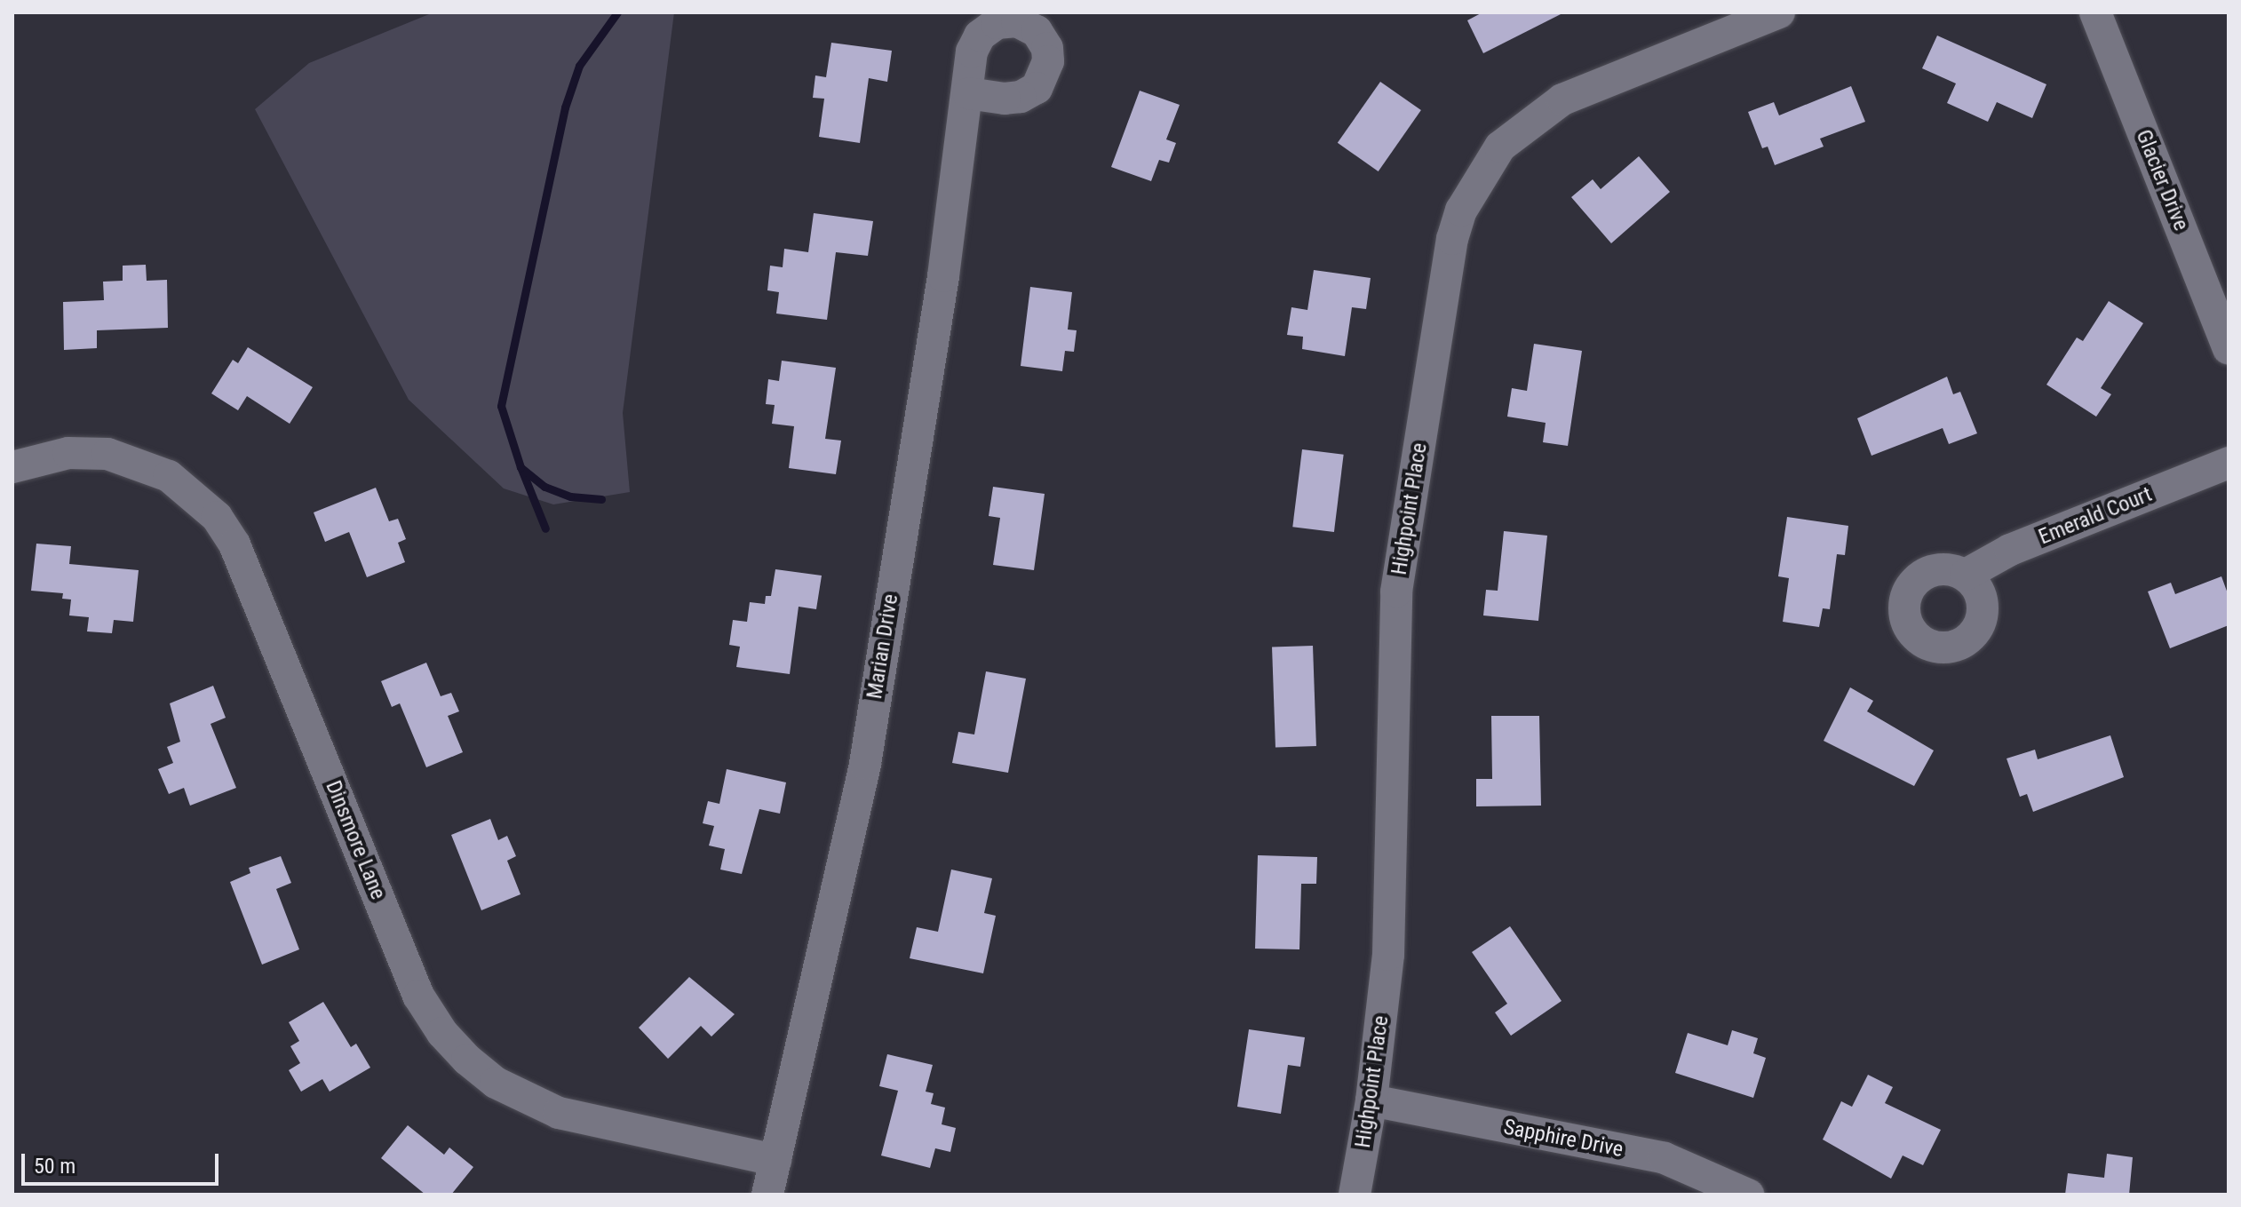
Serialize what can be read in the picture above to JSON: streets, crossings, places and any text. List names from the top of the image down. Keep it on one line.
{"streets":{"street":["Glacier Drive","Highpoint Place","Emerald Court","Marian Drive","Dinsmore Lane","Sapphire Drive"]},"crossings":[["Highpoint Place","Sapphire Drive"],["Marian Drive","Dinsmore Lane"]],"scale_bar":"50 m"}
